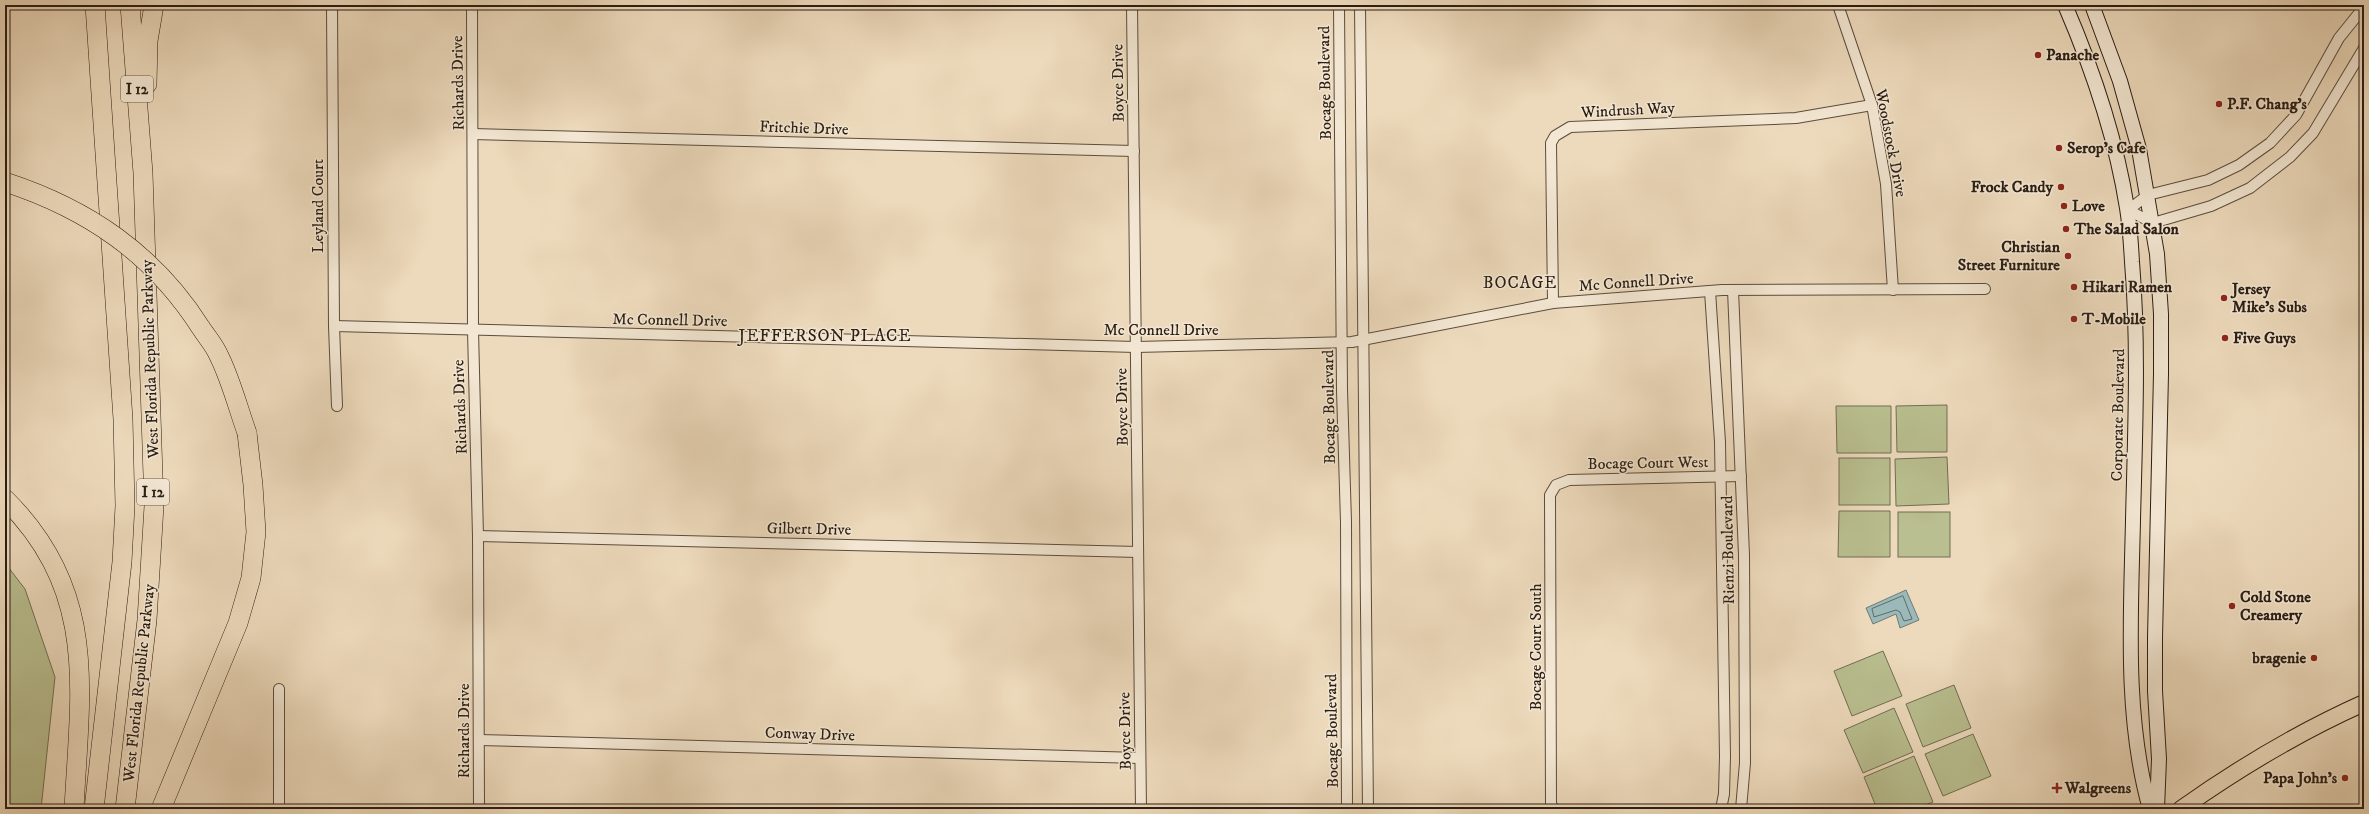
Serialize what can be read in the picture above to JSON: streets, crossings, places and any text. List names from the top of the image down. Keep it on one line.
{"streets":{"highway":["I 12","West Florida Republic Parkway"],"street":["Richards Drive","Boyce Drive","Bocage Boulevard","Windrush Way","Fritchie Drive","Woodstock Drive","Leyland Court","Mc Connell Drive","Corporate Boulevard","Bocage Court West","Gilbert Drive","Rienzi Boulevard","Bocage Court South","Conway Drive"]},"crossings":[["Richards Drive","Fritchie Drive"],["Richards Drive","Mc Connell Drive"],["Richards Drive","Gilbert Drive"],["Richards Drive","Conway Drive"],["Boyce Drive","Fritchie Drive"],["Boyce Drive","Mc Connell Drive"],["Boyce Drive","Gilbert Drive"],["Boyce Drive","Conway Drive"],["Bocage Boulevard","Mc Connell Drive"],["Windrush Way","Woodstock Drive"],["Windrush Way","Mc Connell Drive"],["Woodstock Drive","Mc Connell Drive"],["Leyland Court","Mc Connell Drive"],["Mc Connell Drive","Rienzi Boulevard"],["Bocage Court West","Rienzi Boulevard"],["Bocage Court West","Bocage Court South"]],"districts":["BOCAGE","JEFFERSON PLACE"],"places":{"other":["Panache","P.F. Chang's","Serop's Cafe","Frock Candy","Love","The Salad Salon","Christian Street Furniture","Hikari Ramen","Jersey Mike's Subs","T-Mobile","Five Guys","Cold Stone Creamery","bragenie","Papa John's"],"health":["Walgreens"]}}
